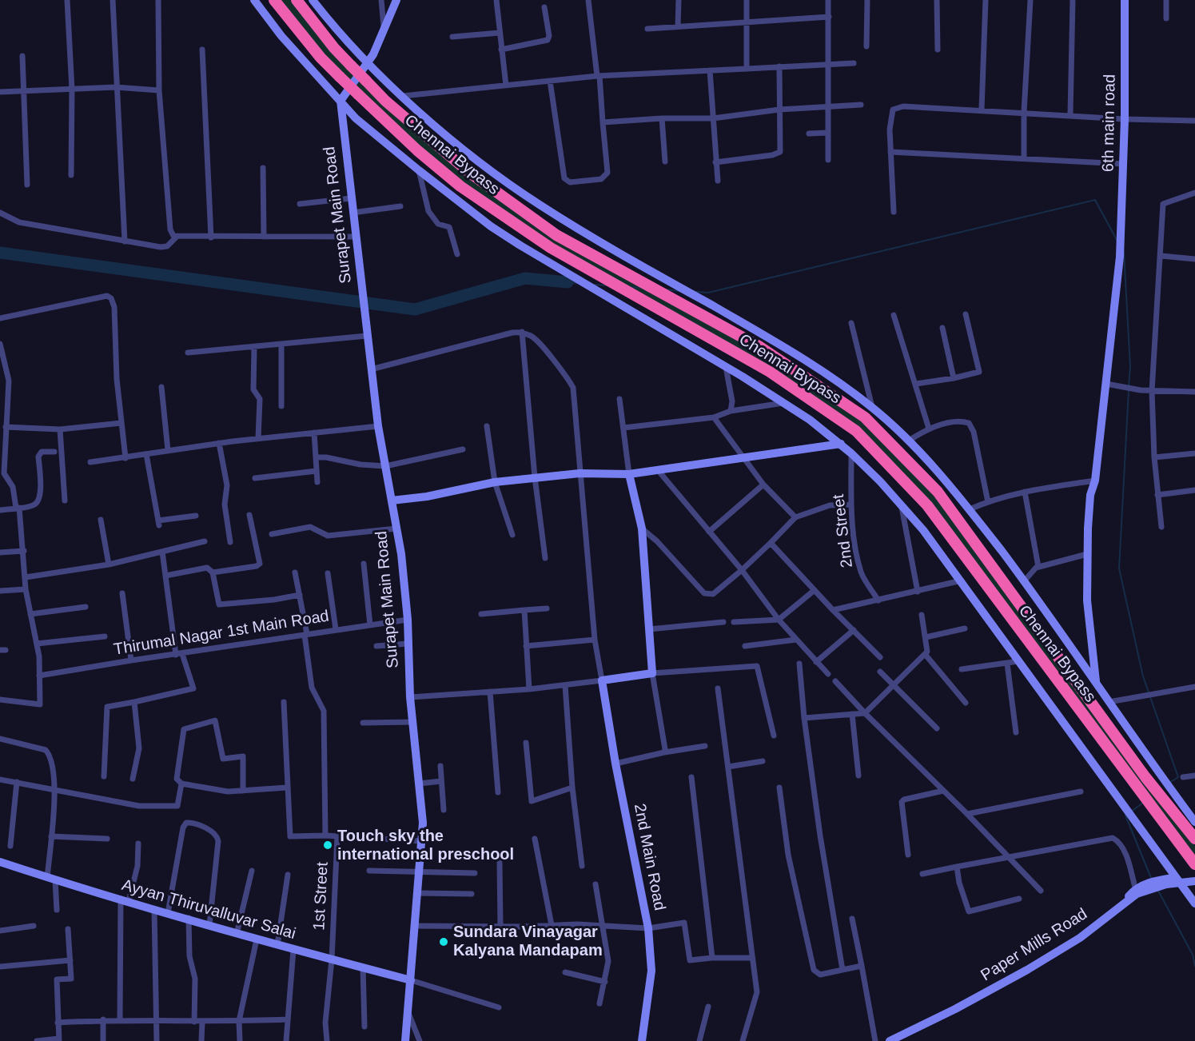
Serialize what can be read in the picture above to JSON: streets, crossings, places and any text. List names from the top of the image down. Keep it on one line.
{"streets":{"highway":["Chennai Bypass"],"street":["6th main road","Surapet Main Road","2nd Street","Thirumal Nagar 1st Main Road","2nd Main Road","1st Street","Ayyan Thiruvalluvar Salai","Paper Mills Road"]},"crossings":[["Surapet Main Road","Thirumal Nagar 1st Main Road"],["Surapet Main Road","Ayyan Thiruvalluvar Salai"],["1st Street","Ayyan Thiruvalluvar Salai"]],"places":["Touch sky the international preschool","Sundara Vinayagar Kalyana Mandapam"]}
